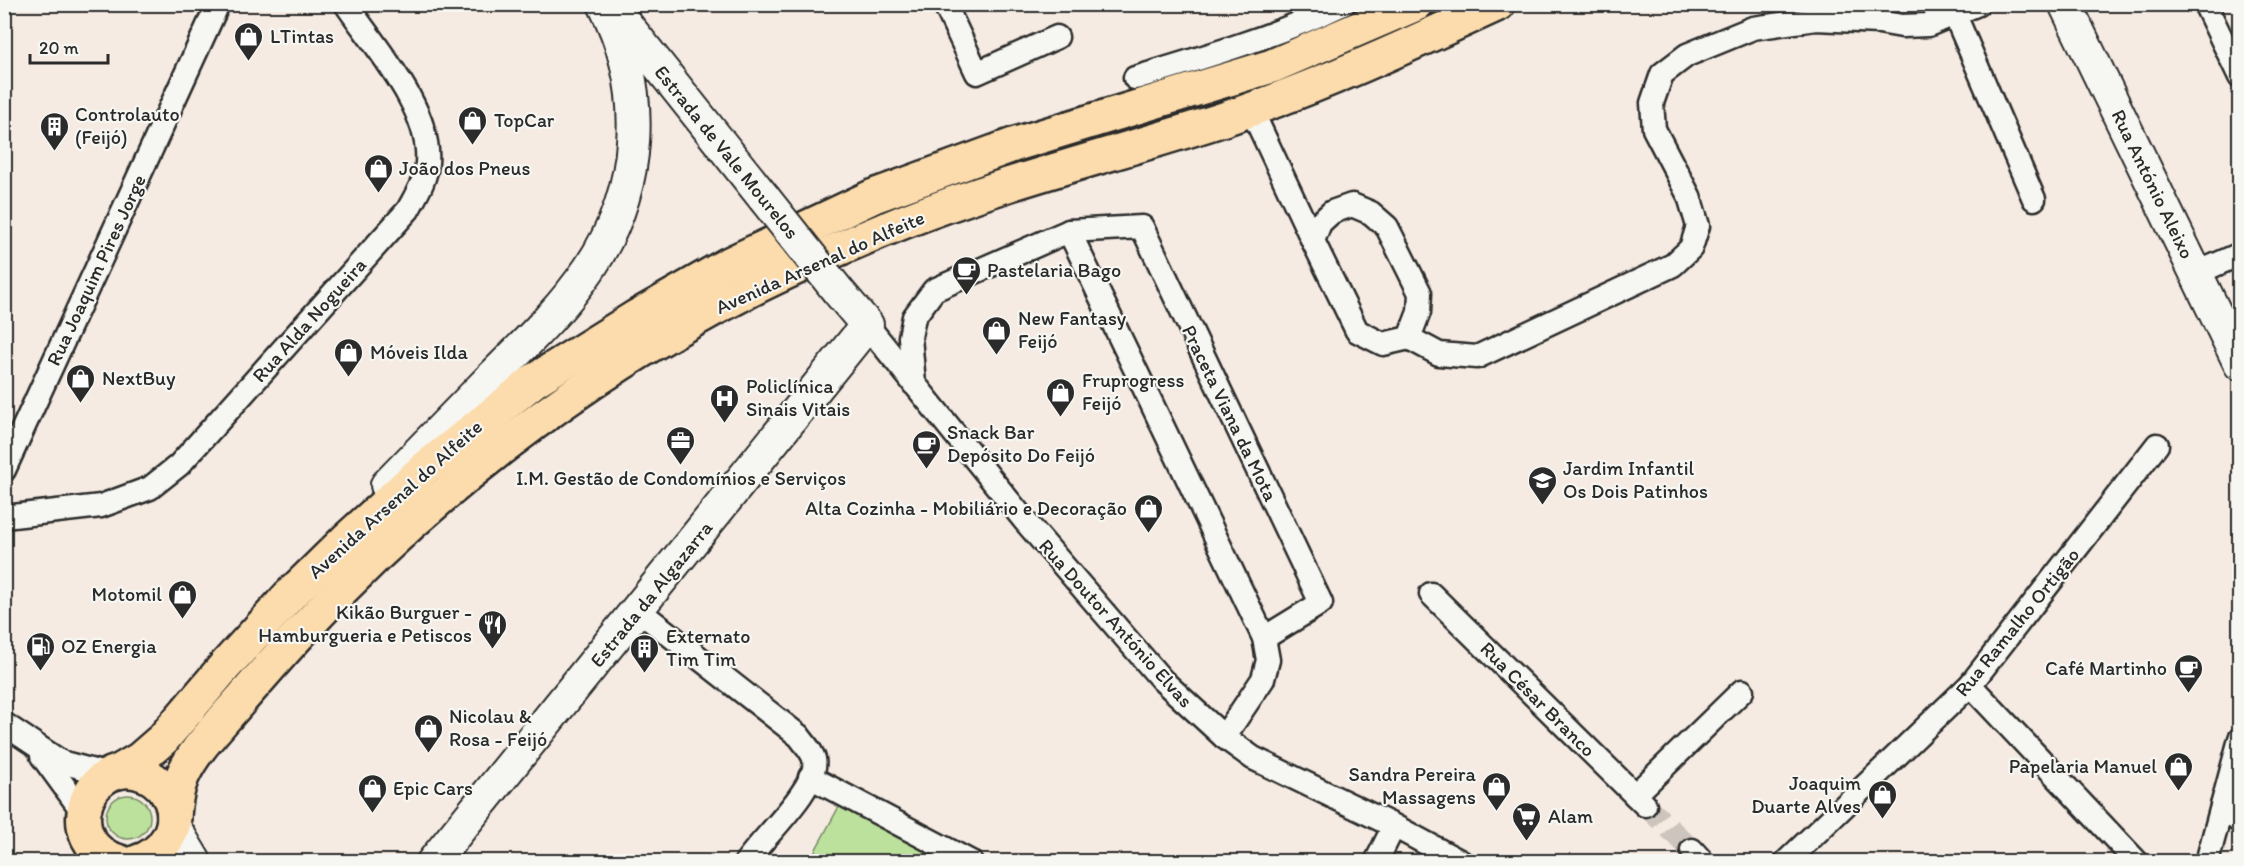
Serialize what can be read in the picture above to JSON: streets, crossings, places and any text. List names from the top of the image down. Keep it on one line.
{"streets":{"main road":["Estrada de Vale Mourelos","Rua António Aleixo","Avenida Arsenal do Alfeite","Estrada da Algazarra"],"street":["Rua Joaquim Pires Jorge","Rua Alda Nogueira","Praceta Viana da Mota","Rua Ramalho Ortigão","Rua Doutor António Elvas","Rua César Branco"]},"crossings":[["Estrada de Vale Mourelos","Estrada da Algazarra"],["Estrada de Vale Mourelos","Rua Doutor António Elvas"],["Praceta Viana da Mota","Rua Doutor António Elvas"],["Estrada da Algazarra","Rua Doutor António Elvas"]],"places":{"shop":["LTintas","TopCar","João dos Pneus","New Fantasy Feijó","Móveis Ilda","NextBuy","Fruprogress Feijó","Alta Cozinha - Mobiliário e Decoração","Motomil","Nicolau & Rosa - Feijó","Papelaria Manuel","Sandra Pereira Massagens","Epic Cars","Joaquim Duarte Alves"],"building":["Controlauto (Feijó)","Externato Tim Tim"],"cafe":["Pastelaria Bago","Snack Bar Depósito Do Feijó","Café Martinho"],"hospital":["Policlínica Sinais Vitais"],"office":["I.M. Gestão de Condomínios e Serviços"],"school or university":["Jardim Infantil Os Dois Patinhos"],"restaurant":["Kikão Burguer - Hamburgueria e Petiscos"],"fuel station":["OZ Energia"],"supermarket":["Alam"]},"scale_bar":"20 m"}
